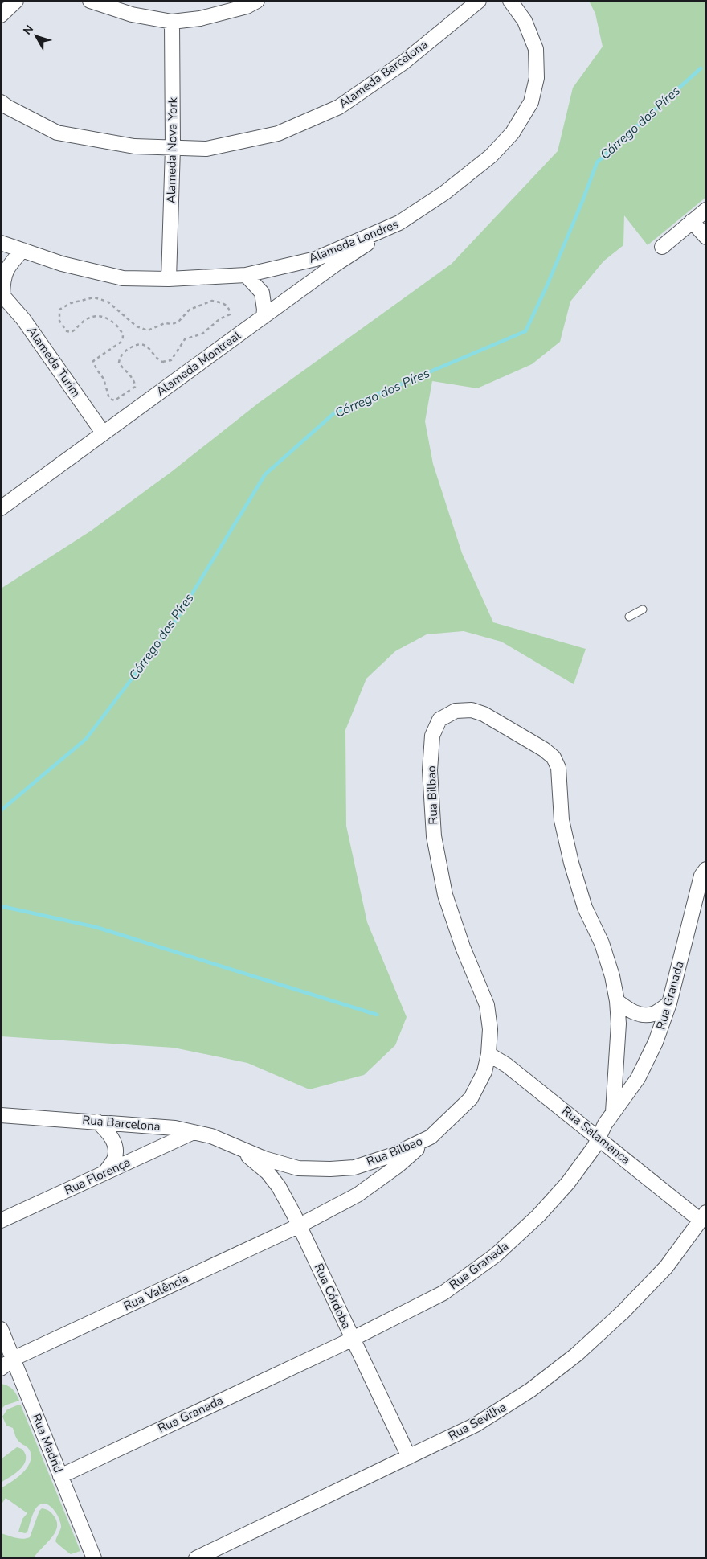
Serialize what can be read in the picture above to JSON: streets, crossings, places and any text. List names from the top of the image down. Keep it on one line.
{"streets":{"street":["Alameda Barcelona","Alameda Nova York","Alameda Londres","Alameda Turim","Alameda Montreal","Rua Bilbao","Rua Granada","Rua Barcelona","Rua Salamanca","Rua Florença","Rua Valência","Rua Córdoba","Rua Sevilha","Rua Madrid"]},"crossings":[["Alameda Barcelona","Alameda Nova York"],["Alameda Nova York","Alameda Londres"],["Alameda Londres","Alameda Montreal"],["Alameda Turim","Alameda Montreal"],["Rua Bilbao","Rua Granada"],["Rua Bilbao","Rua Barcelona"],["Rua Bilbao","Rua Salamanca"],["Rua Bilbao","Rua Valência"],["Rua Bilbao","Rua Córdoba"],["Rua Granada","Rua Salamanca"],["Rua Granada","Rua Córdoba"],["Rua Granada","Rua Madrid"],["Rua Barcelona","Rua Florença"],["Rua Barcelona","Rua Córdoba"],["Rua Salamanca","Rua Sevilha"],["Rua Valência","Rua Córdoba"],["Rua Valência","Rua Madrid"],["Rua Córdoba","Rua Sevilha"]],"water":["Córrego dos Píres"],"north":"top left"}
